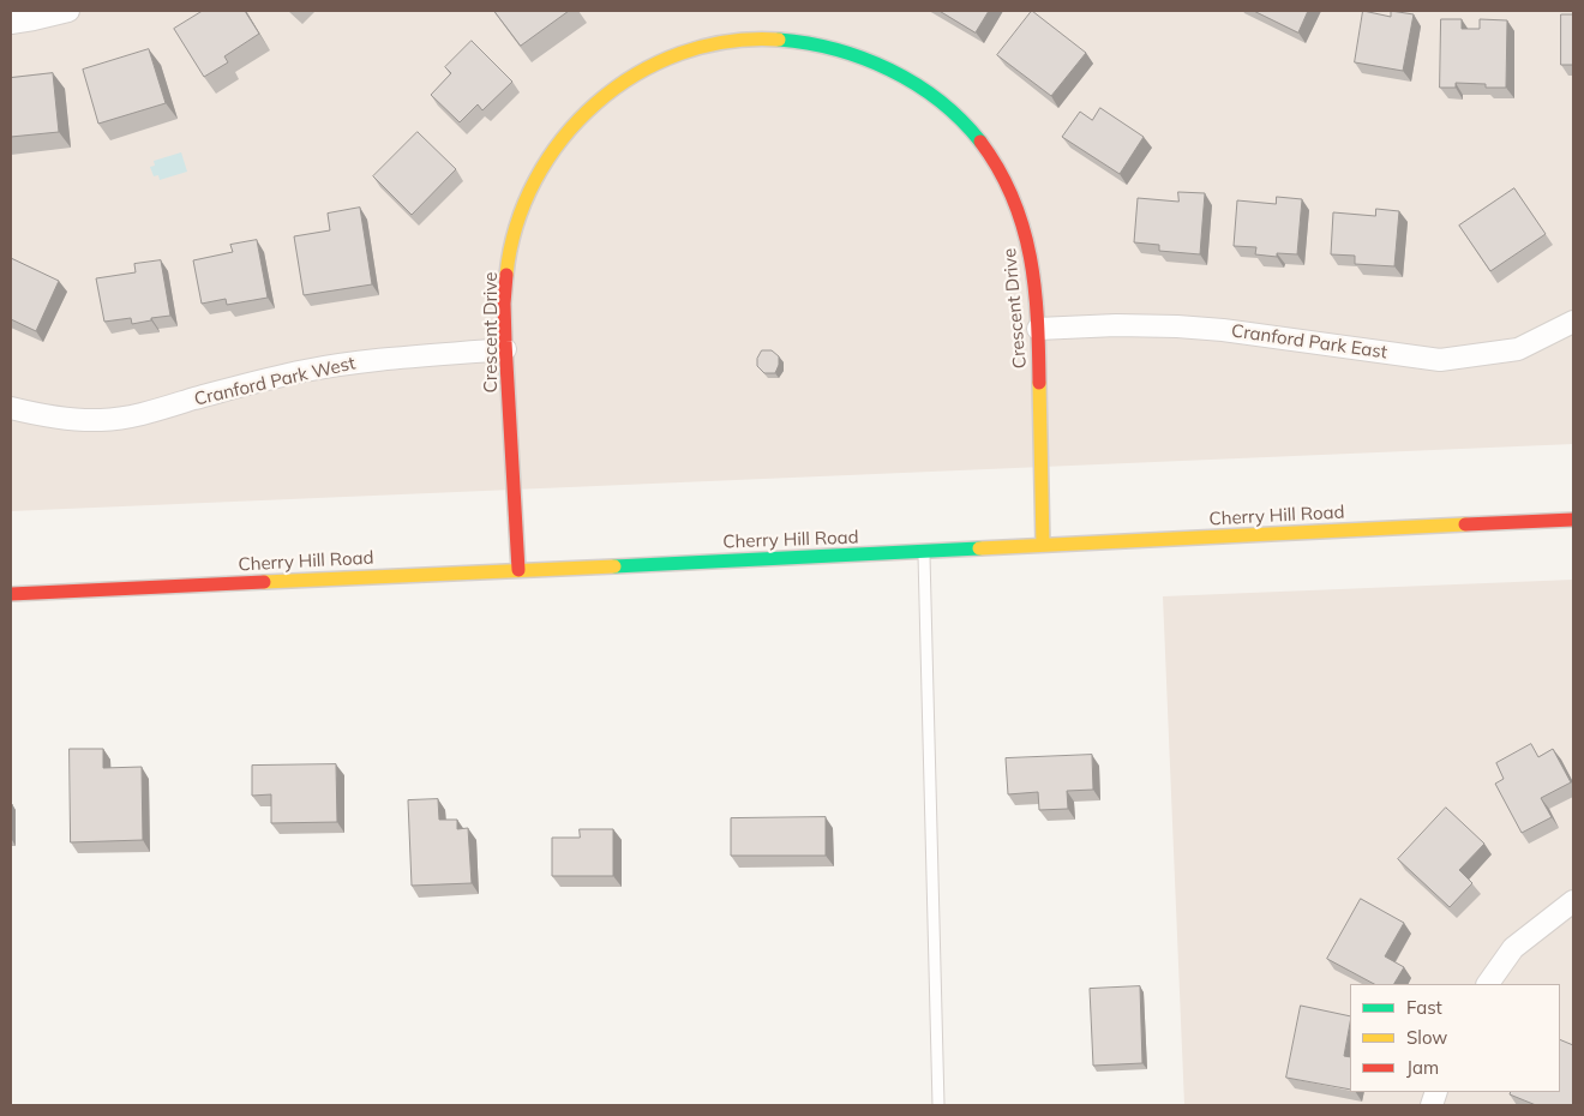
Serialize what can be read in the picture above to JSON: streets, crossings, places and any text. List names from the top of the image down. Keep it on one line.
{"streets":{"main road":["Crescent Drive","Cherry Hill Road"],"street":["Cranford Park East","Cranford Park West"]},"crossings":[["Crescent Drive","Cranford Park East"],["Crescent Drive","Cranford Park West"],["Crescent Drive","Cherry Hill Road"]],"legend":["Fast","Slow","Jam"]}
